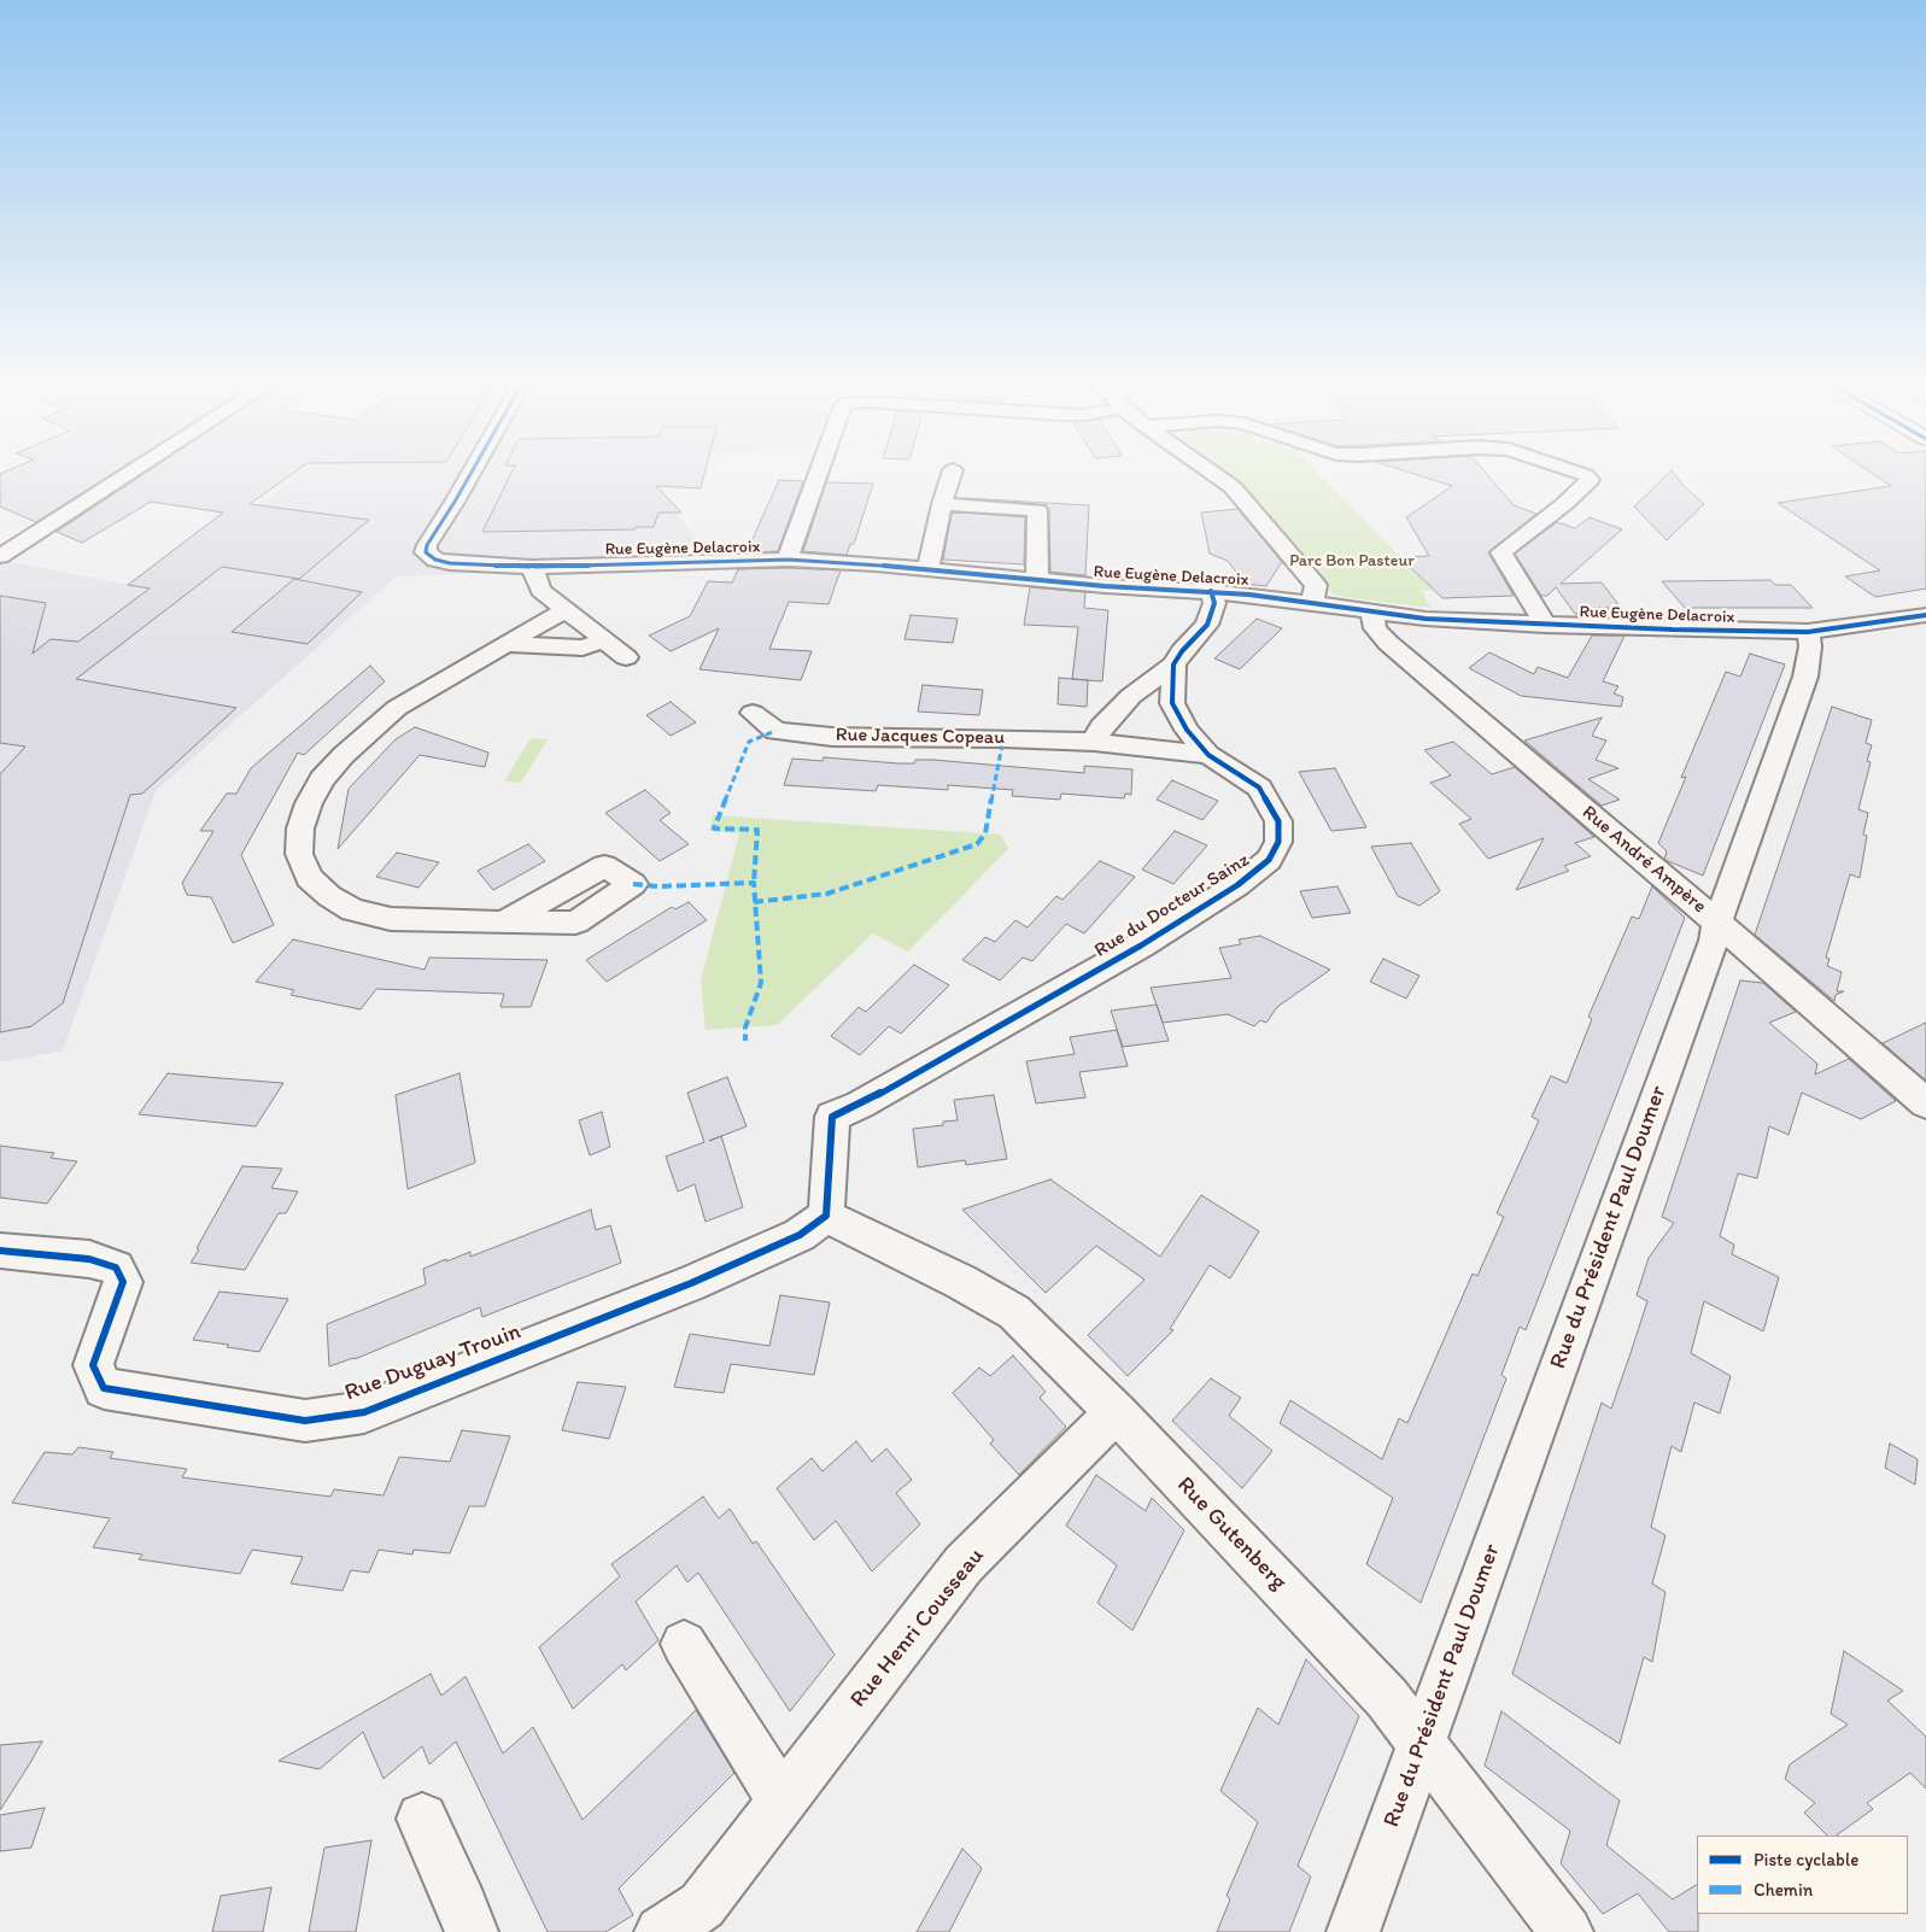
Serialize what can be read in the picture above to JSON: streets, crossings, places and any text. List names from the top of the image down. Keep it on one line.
{"streets":{"street":["Rue Eugène Delacroix","Rue Jacques Copeau","Rue André Ampère","Rue du Docteur Sainz","Rue du Président Paul Doumer","Rue Duguay Trouin","Rue Gutenberg","Rue Henri Cousseau"]},"crossings":[["Rue Eugène Delacroix","Rue André Ampère"],["Rue Eugène Delacroix","Rue du Président Paul Doumer"],["Rue Jacques Copeau","Rue du Docteur Sainz"],["Rue André Ampère","Rue du Président Paul Doumer"],["Rue du Docteur Sainz","Rue Duguay Trouin"],["Rue du Docteur Sainz","Rue Gutenberg"],["Rue du Président Paul Doumer","Rue Gutenberg"],["Rue Duguay Trouin","Rue Gutenberg"],["Rue Gutenberg","Rue Henri Cousseau"]],"parks":["Parc Bon Pasteur"],"legend":["Piste cyclable","Chemin"]}
